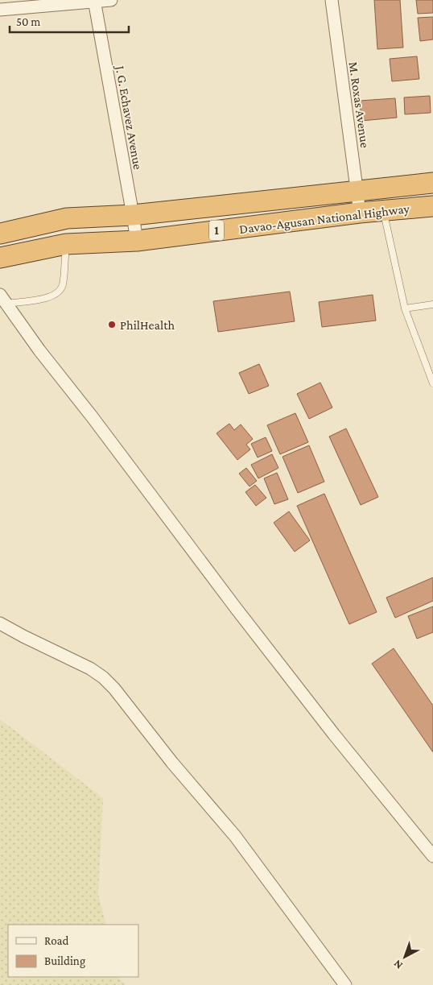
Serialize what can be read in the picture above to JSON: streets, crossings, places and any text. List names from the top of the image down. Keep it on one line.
{"streets":{"highway":["Davao-Agusan National Highway","1"],"street":["M. Roxas Avenue","J. G. Echavez Avenue"]},"crossings":[["M. Roxas Avenue","Davao-Agusan National Highway"],["J. G. Echavez Avenue","Davao-Agusan National Highway"]],"places":["PhilHealth"],"legend":["Road","Building"],"scale_bar":"50 m","north":"bottom left"}
